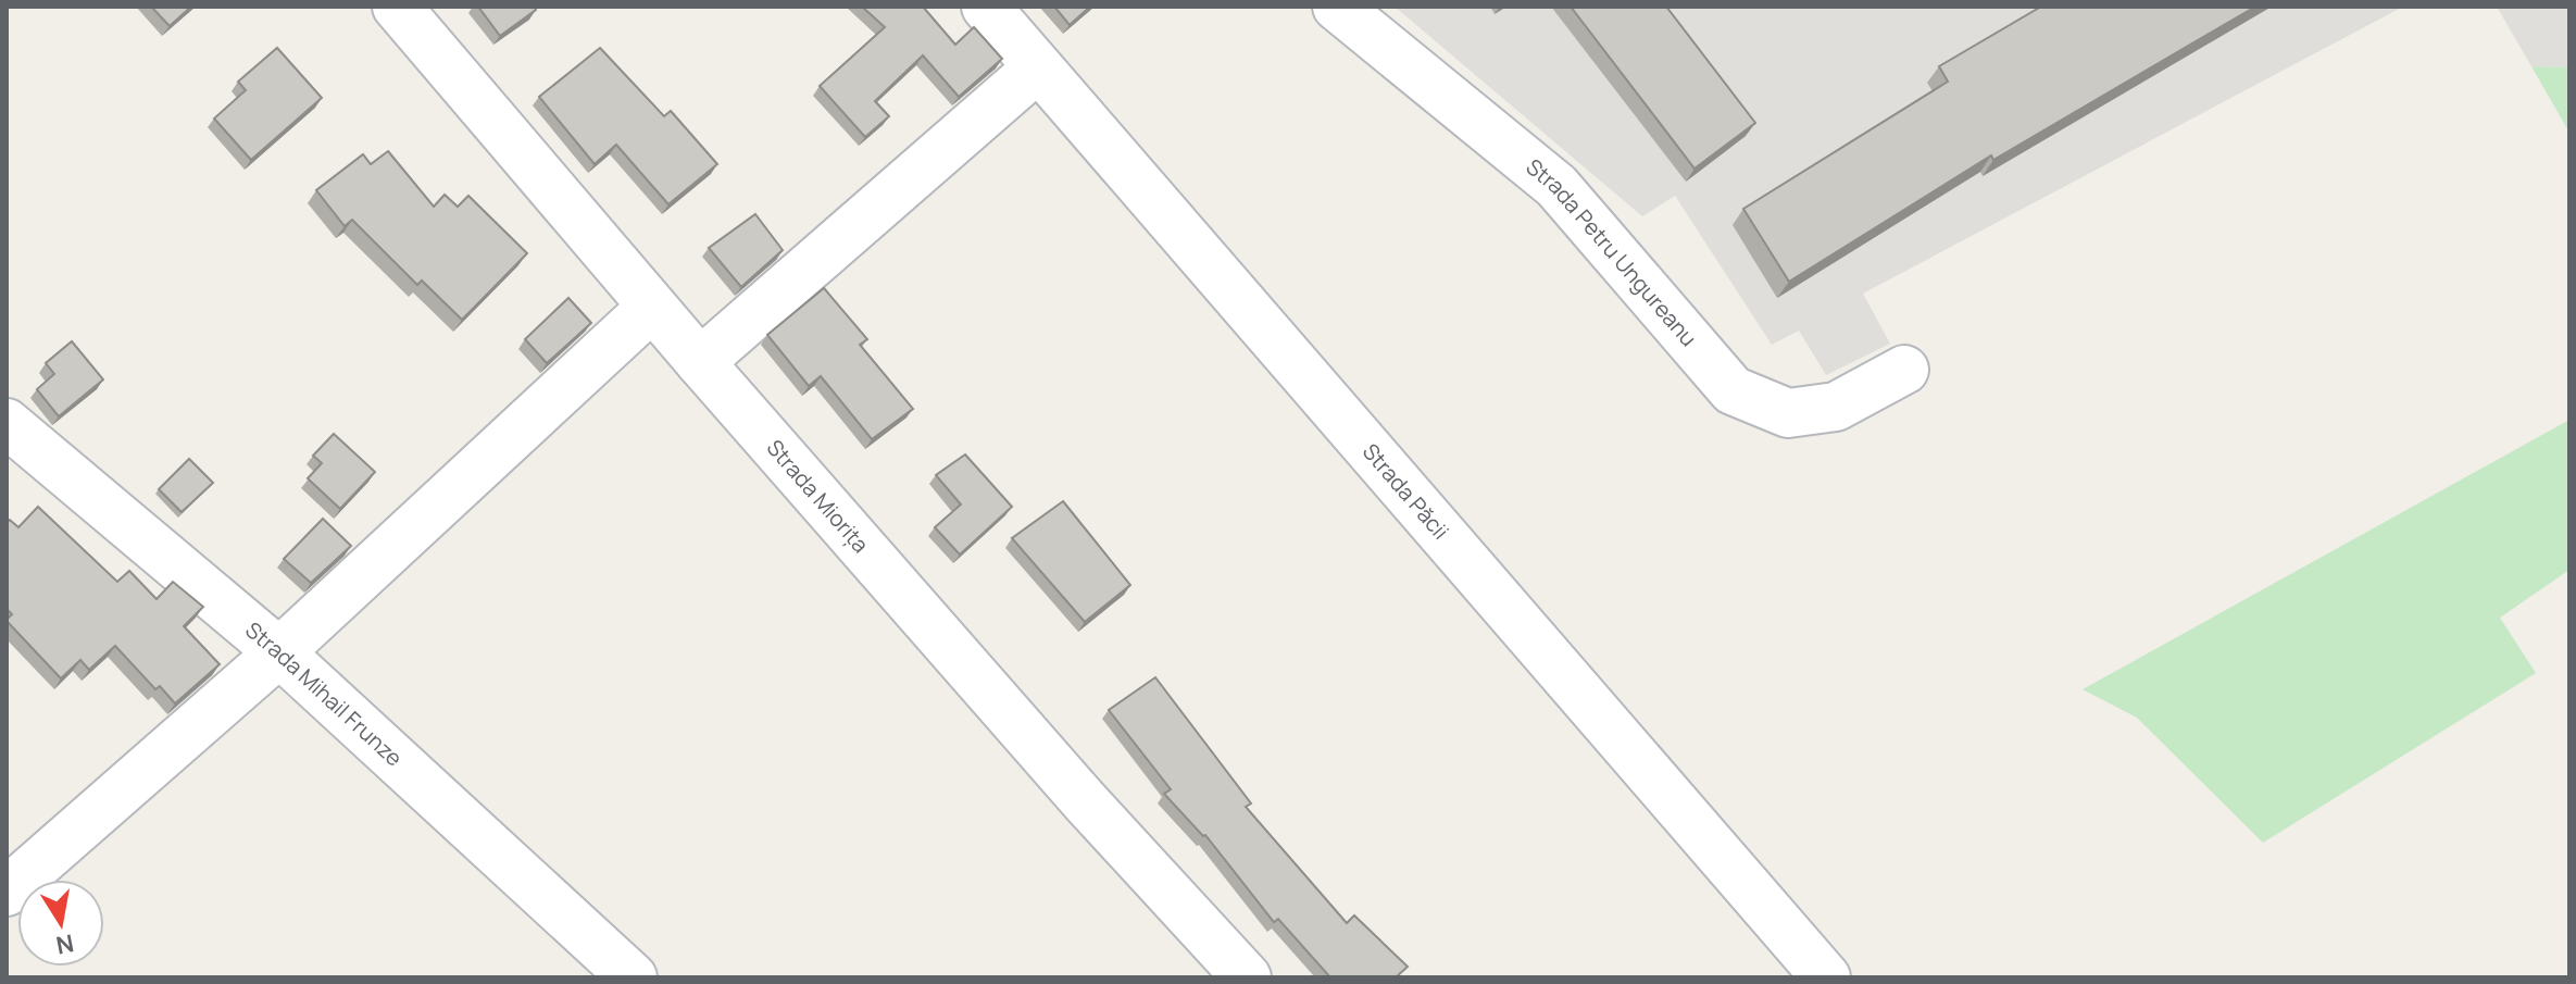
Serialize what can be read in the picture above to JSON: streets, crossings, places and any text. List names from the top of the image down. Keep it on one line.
{"streets":{"street":["Strada Petru Ungureanu","Strada Păcii","Strada Miorița","Strada Mihail Frunze"]},"north":"bottom"}
